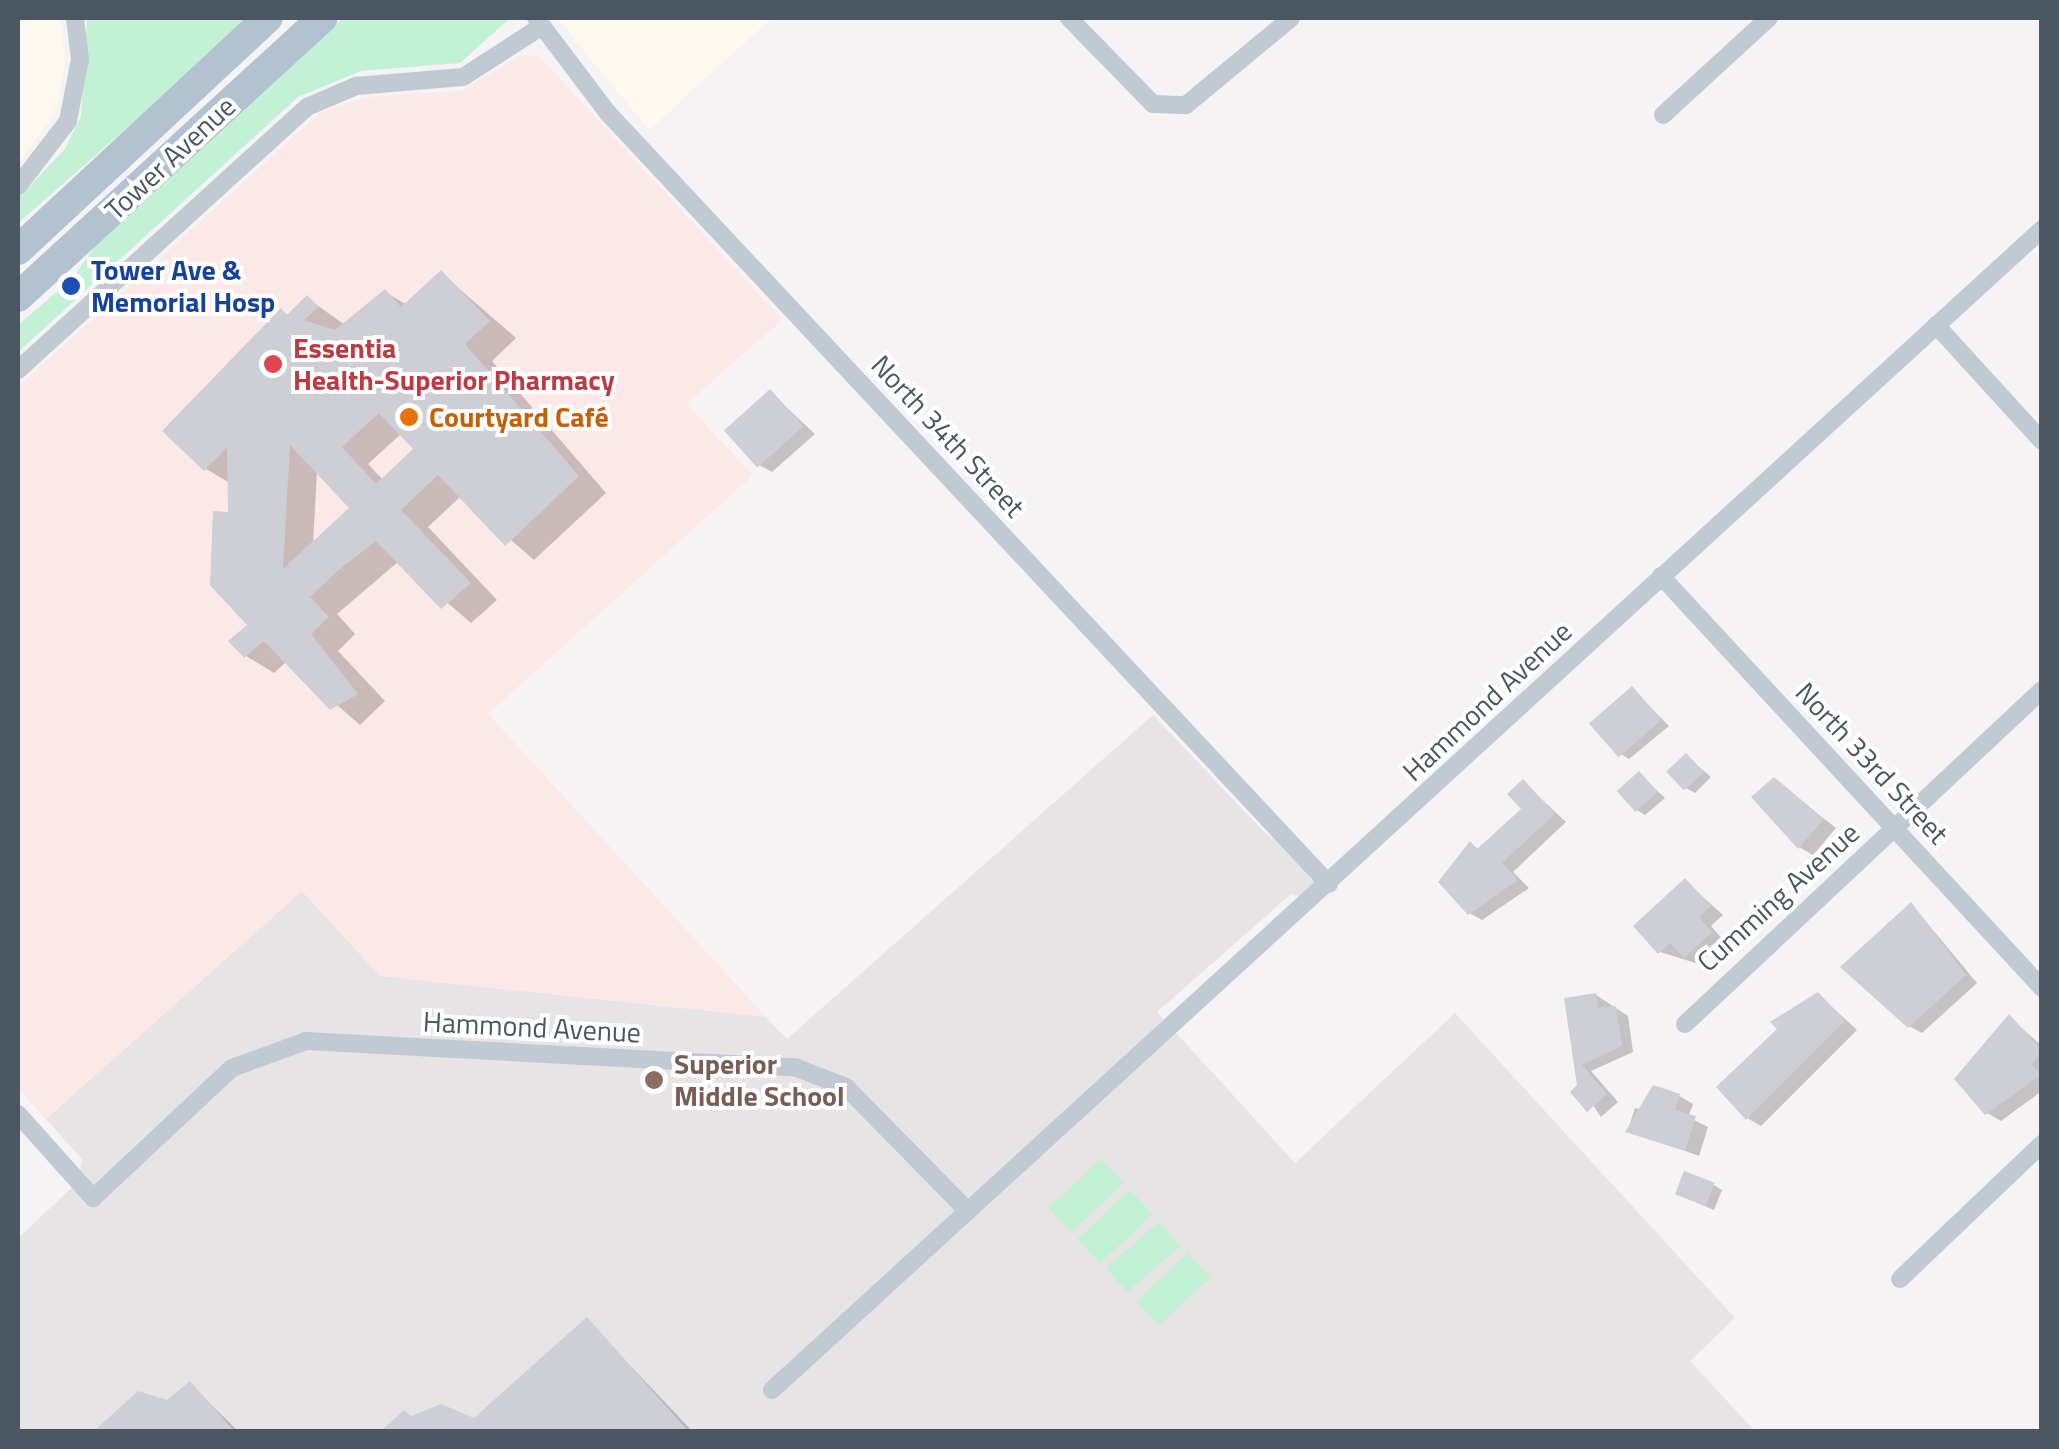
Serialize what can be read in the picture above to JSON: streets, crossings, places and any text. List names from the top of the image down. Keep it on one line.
{"streets":{"main road":["Tower Avenue"],"street":["North 34th Street","Hammond Avenue","North 33rd Street","Cumming Avenue"]},"crossings":[["North 34th Street","Hammond Avenue"],["Hammond Avenue","North 33rd Street"],["North 33rd Street","Cumming Avenue"]],"places":["Tower Ave & Memorial Hosp","Essentia Health-Superior Pharmacy","Courtyard Café","Superior Middle School"]}
